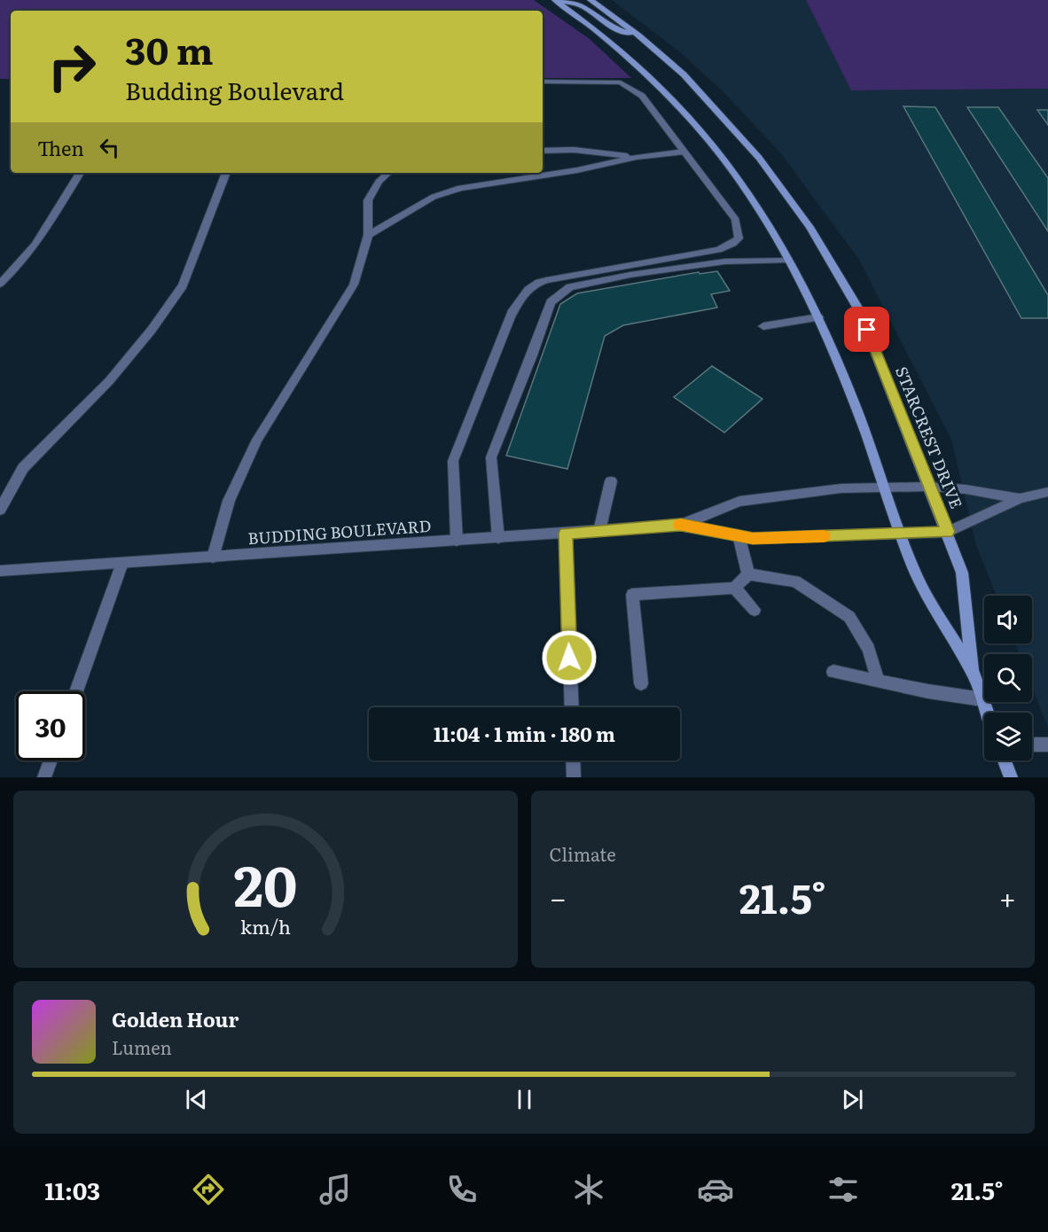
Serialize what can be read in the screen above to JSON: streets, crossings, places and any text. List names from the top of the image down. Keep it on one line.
{"streets":{"main road":["STARCREST DRIVE"],"street":["BUDDING BOULEVARD"]},"crossings":[["STARCREST DRIVE","BUDDING BOULEVARD"]],"page":{"turn":["30 m","Budding Boulevard"],"then":"Then","limit":"30","trip":"11:04 · 1 min · 180 m","tile":"Climate","heat":["−","21.5°","+"],"song":["Golden Hour","Lumen"],"tabs":["11:03","21.5°"],"gauge":["20","km/h"]}}
